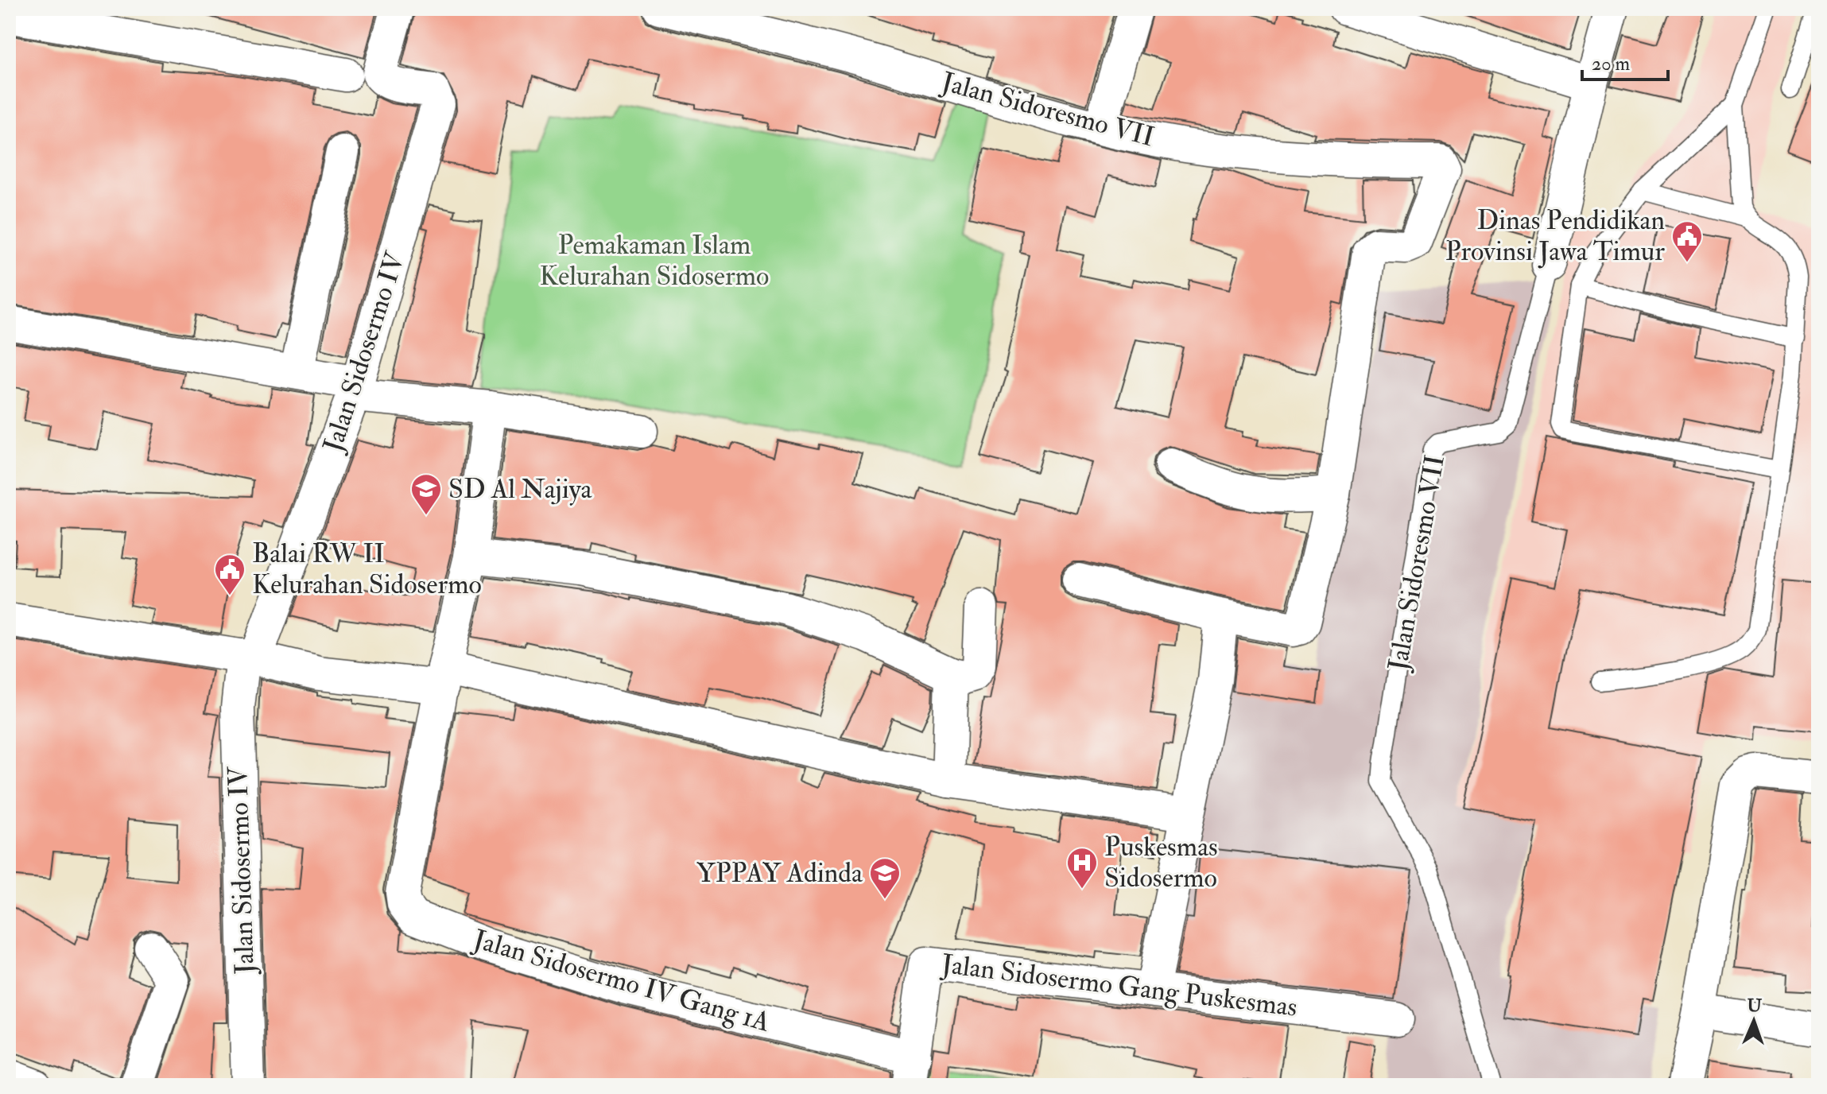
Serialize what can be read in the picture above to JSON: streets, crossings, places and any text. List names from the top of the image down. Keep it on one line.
{"streets":{"street":["Jalan Sidoresmo VII","Jalan Sidosermo IV","Jalan Sidosermo IV Gang 1A","Jalan Sidosermo Gang Puskesmas"]},"crossings":[["Jalan Sidosermo IV Gang 1A","Jalan Sidosermo Gang Puskesmas"]],"parks":["Pemakaman Islam Kelurahan Sidosermo"],"places":{"public building":["Dinas Pendidikan Provinsi Jawa Timur","Balai RW II Kelurahan Sidosermo"],"school or university":["SD Al Najiya","YPPAY Adinda"],"hospital":["Puskesmas Sidosermo"]},"scale_bar":"20 m","north":"top"}
